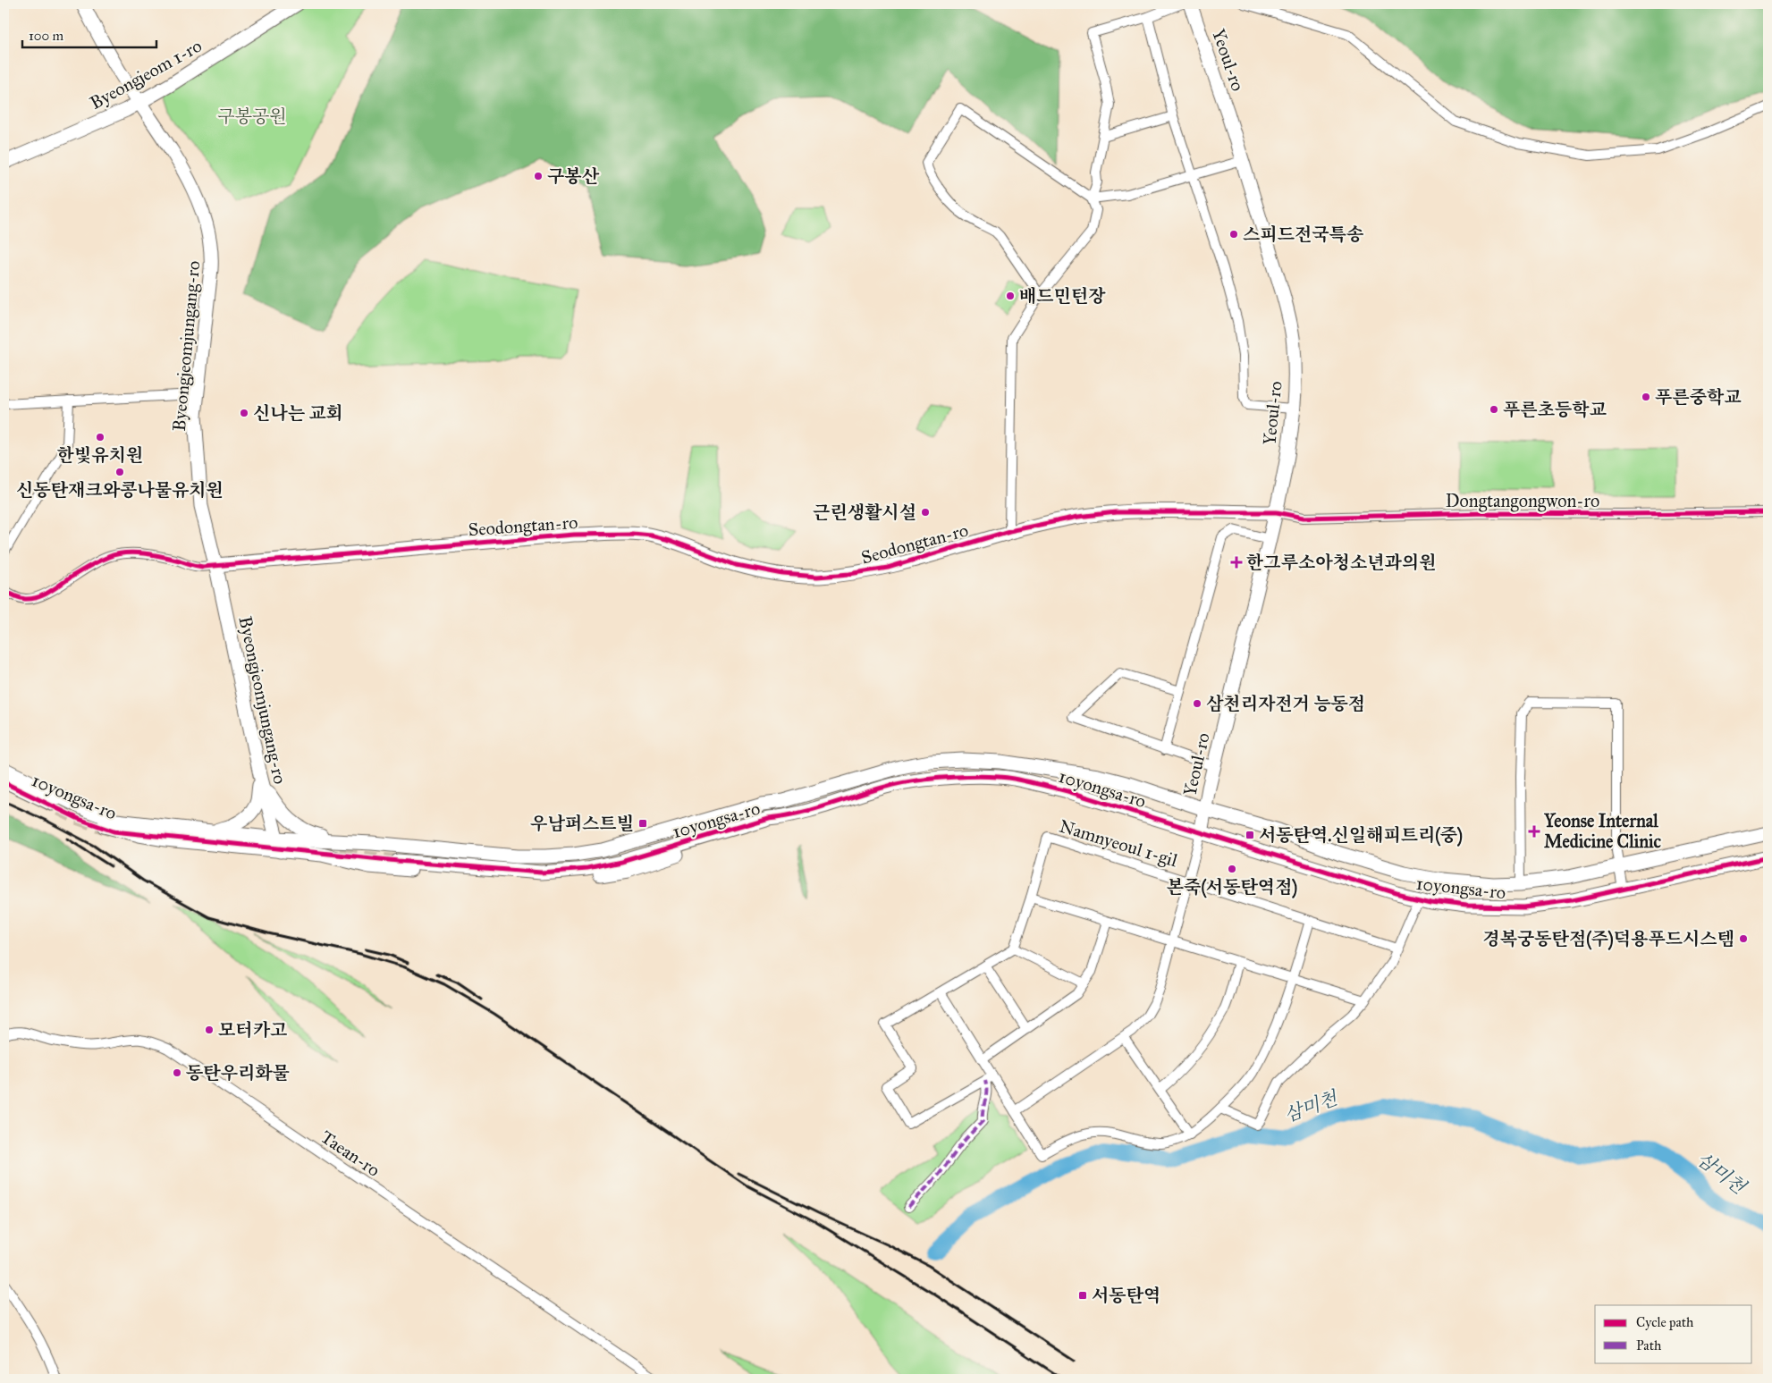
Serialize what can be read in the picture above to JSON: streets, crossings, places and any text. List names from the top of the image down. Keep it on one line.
{"streets":{"street":["Yeoul-ro","Byeongjeom 1-ro","Byeongjeomjungang-ro","Dongtangongwon-ro","Seodongtan-ro","10yongsa-ro","Namnyeoul 1-gil","Taean-ro"]},"crossings":[["Yeoul-ro","Dongtangongwon-ro"],["Yeoul-ro","Seodongtan-ro"],["Yeoul-ro","10yongsa-ro"],["Byeongjeom 1-ro","Byeongjeomjungang-ro"],["Byeongjeomjungang-ro","Seodongtan-ro"],["Byeongjeomjungang-ro","10yongsa-ro"],["Dongtangongwon-ro","Seodongtan-ro"]],"water":["삼미천"],"parks":["구봉공원"],"places":{"other":["구봉산","스피드전국특송","배드민턴장","푸른중학교","푸른초등학교","신나는 교회","한빛유치원","신동탄재크와콩나물유치원","근린생활시설","삼천리자전거 능동점","본죽(서동탄역점)","경복궁동탄점(주)덕용푸드시스템","모터카고","동탄우리화물"],"health":["한그루소아청소년과의원","Yeonse Internal Medicine Clinic"],"transit":["우남퍼스트빌","서동탄역.신일해피트리(중)","서동탄역"]},"legend":["Cycle path","Path"],"scale_bar":"100 m"}
